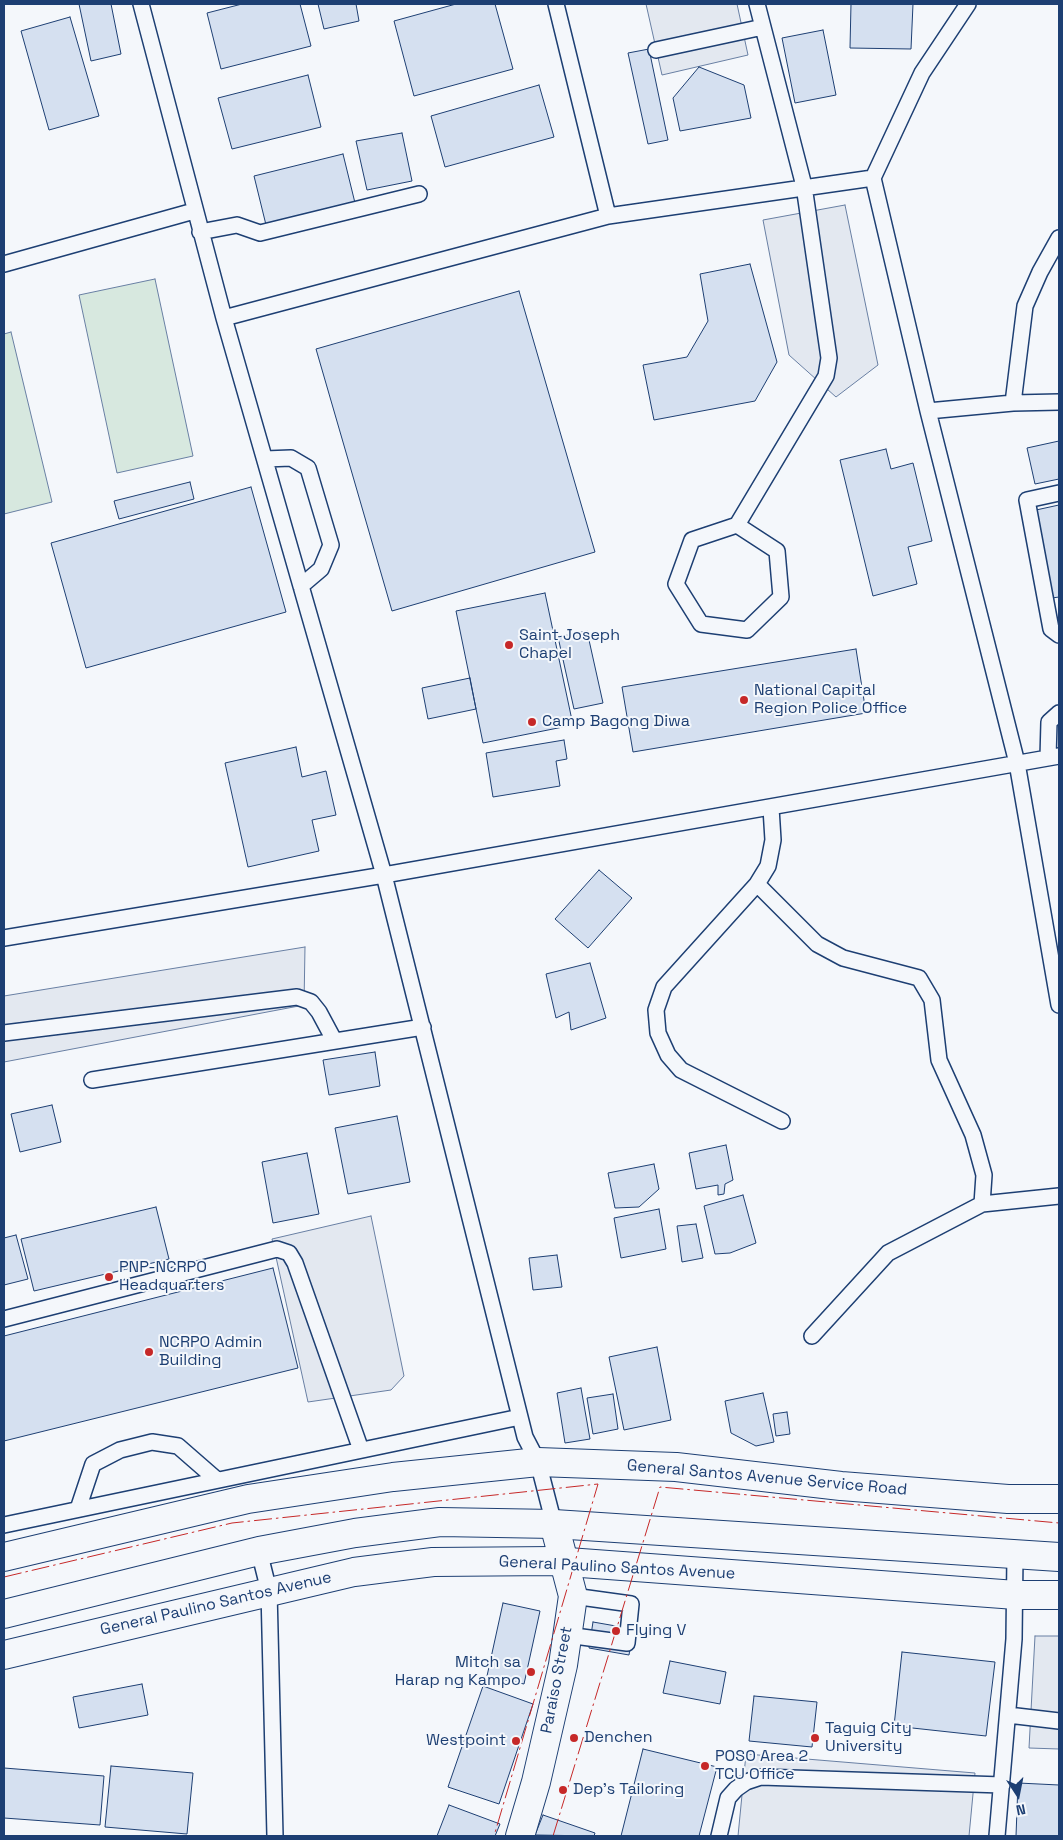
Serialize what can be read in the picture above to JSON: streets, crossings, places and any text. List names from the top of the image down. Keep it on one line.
{"streets":{"main road":["General Santos Avenue Service Road","General Paulino Santos Avenue","Paraiso Street"]},"crossings":[["General Paulino Santos Avenue","Paraiso Street"]],"places":["Saint Joseph Chapel","National Capital Region Police Office","Camp Bagong Diwa","PNP-NCRPO Headquarters","NCRPO Admin Building","Flying V","Mitch sa Harap ng Kampo","Denchen","Taguig City University","Westpoint","POSO Area 2 TCU Office","Dep's Tailoring"],"north":"bottom"}
